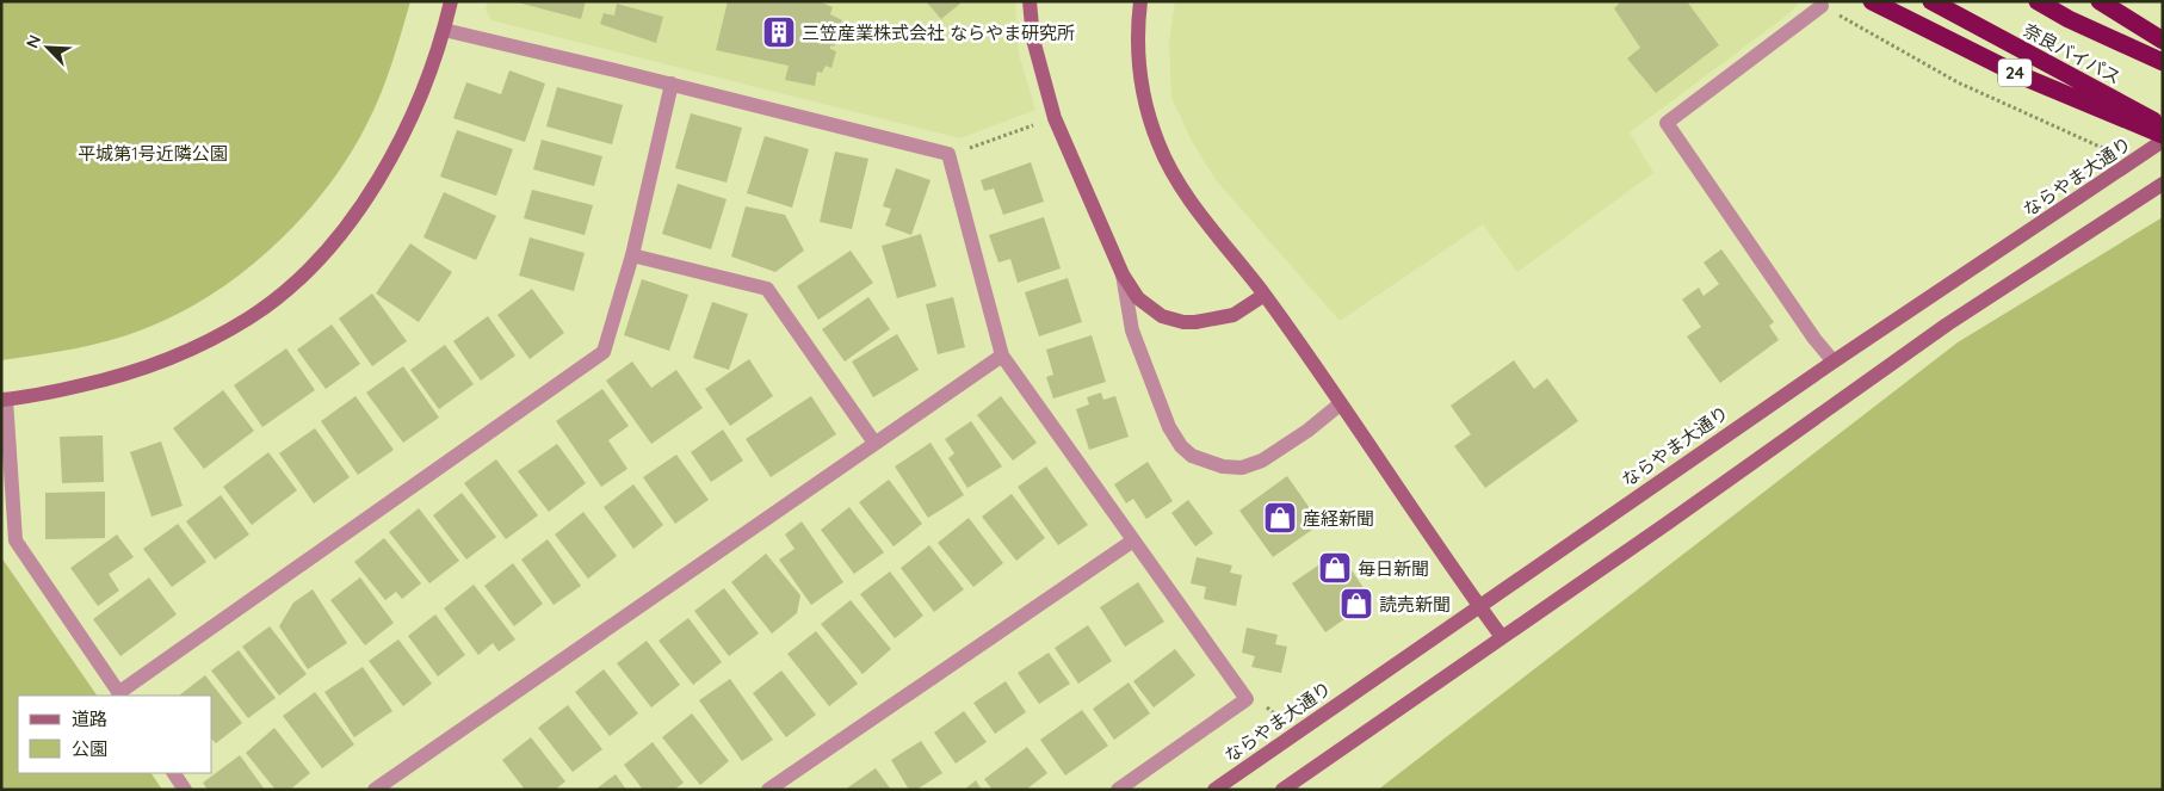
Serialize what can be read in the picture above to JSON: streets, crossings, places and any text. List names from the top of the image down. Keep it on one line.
{"streets":{"highway":["奈良バイパス","24"],"street":["ならやま大通り"]},"parks":["平城第1号近隣公園"],"places":{"building":["三笠産業株式会社 ならやま研究所"],"shop":["産経新聞","毎日新聞","読売新聞"]},"legend":["道路","公園"],"north":"top left"}
